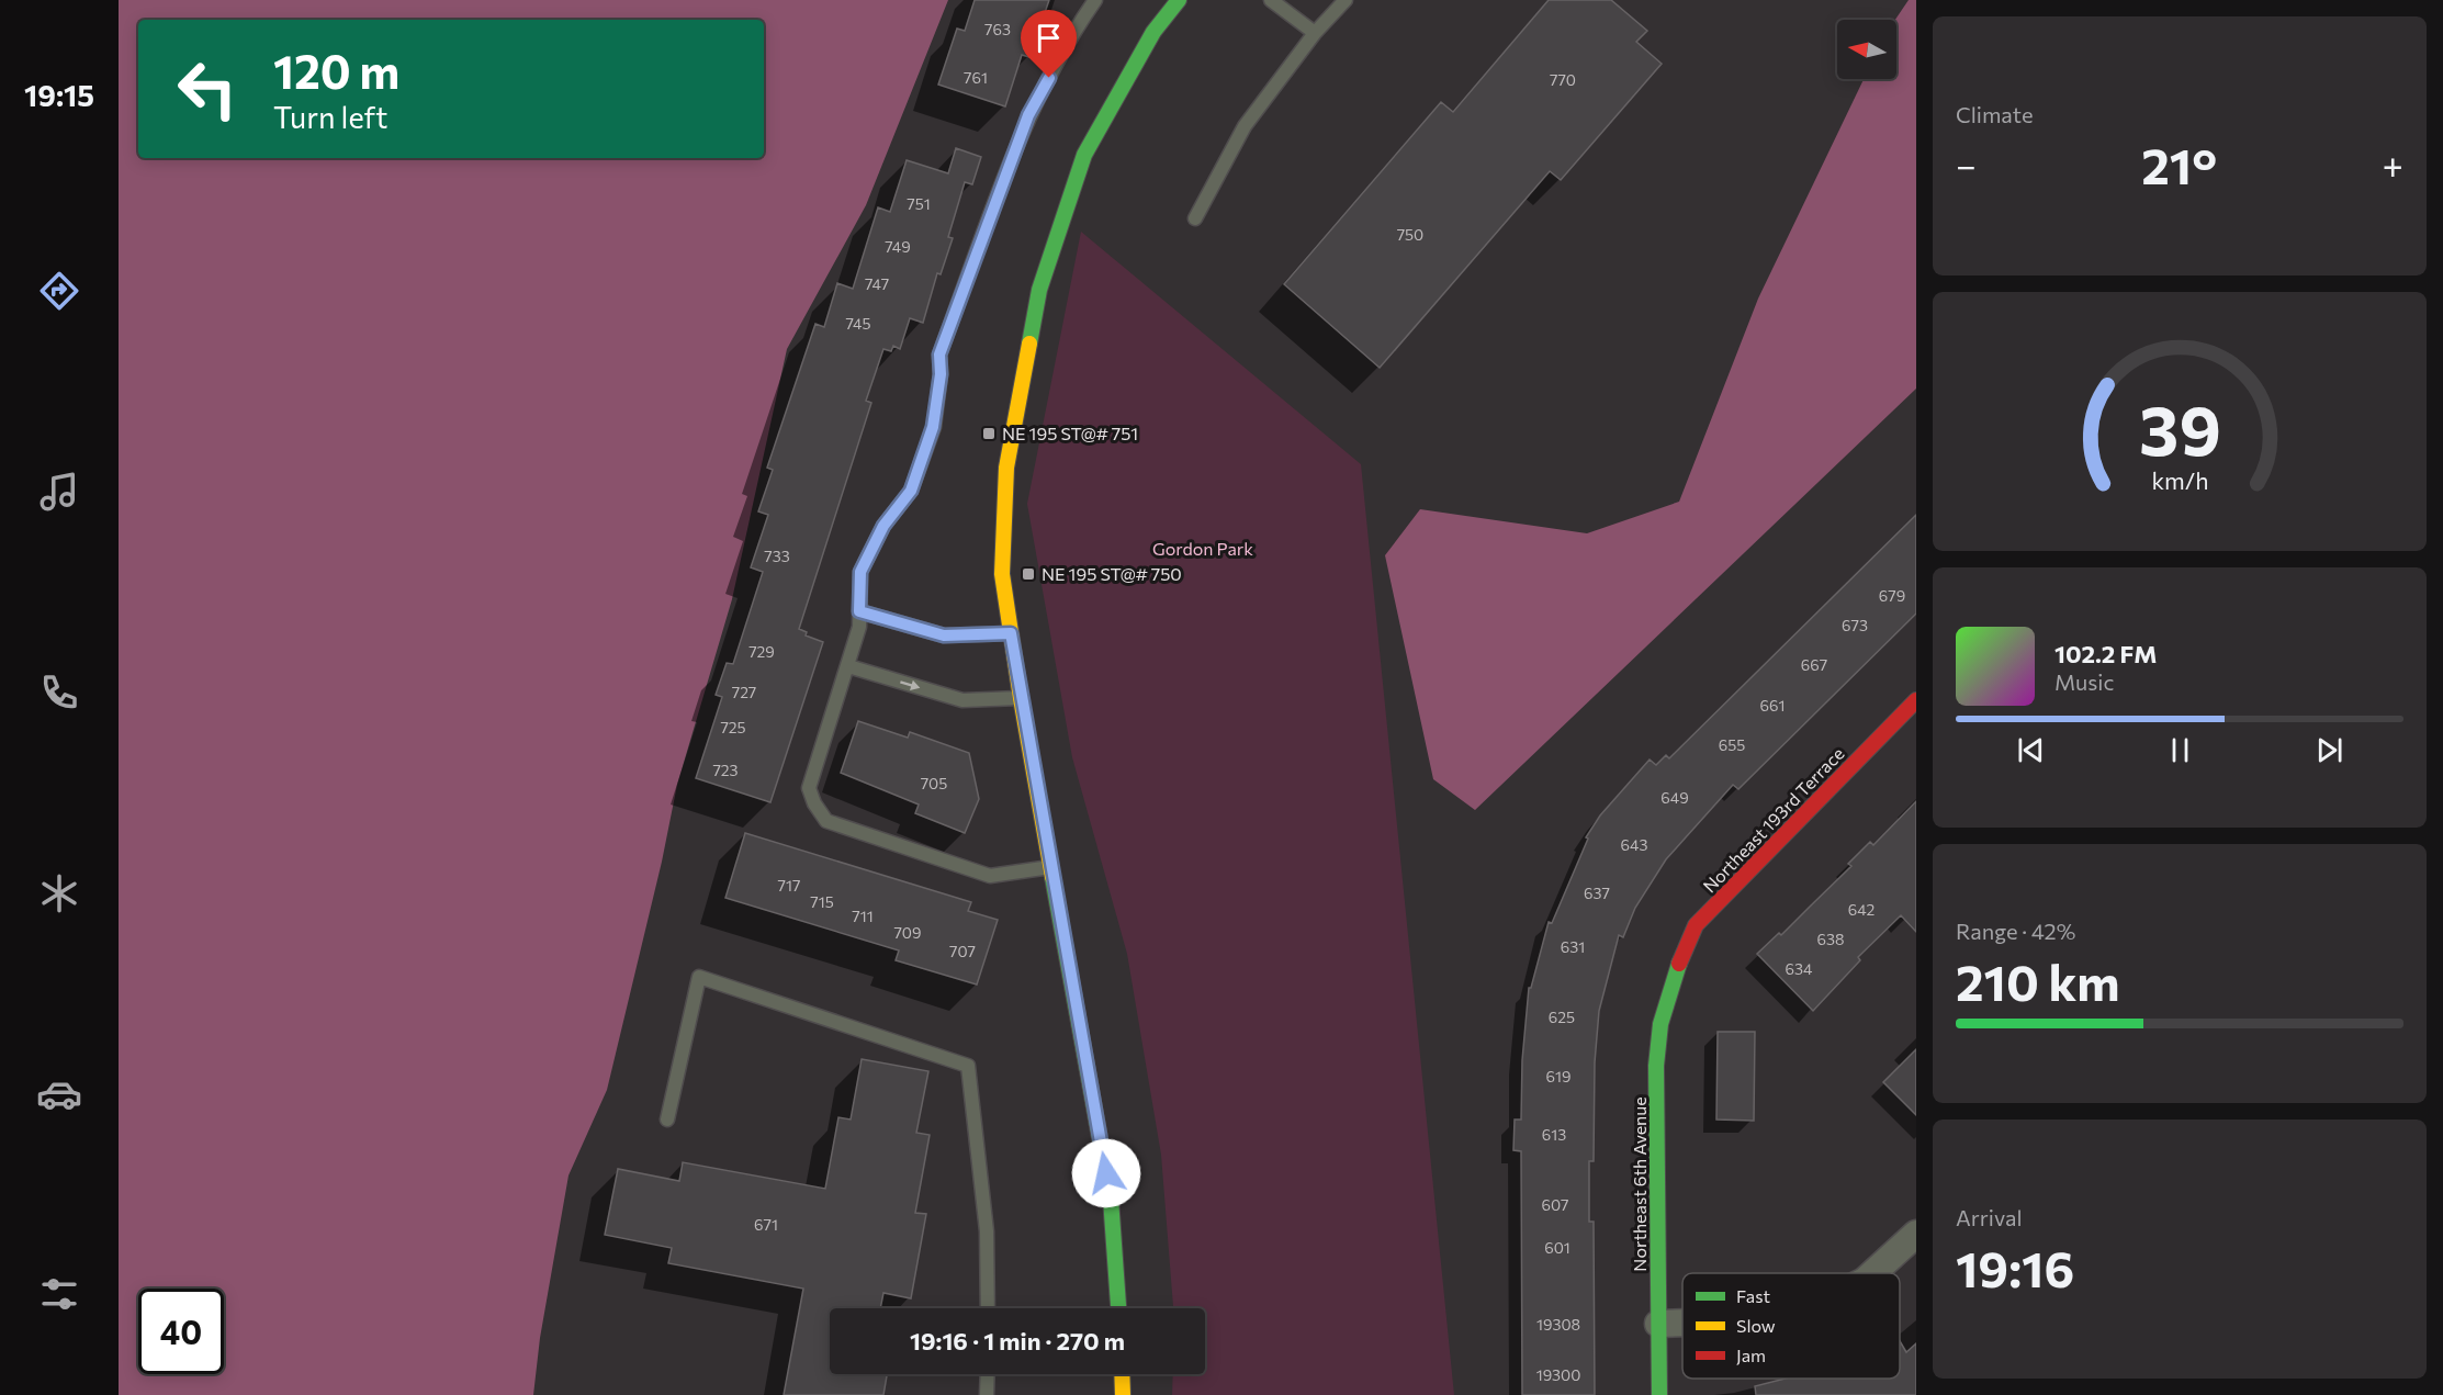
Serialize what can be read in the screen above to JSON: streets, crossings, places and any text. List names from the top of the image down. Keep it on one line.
{"streets":{"street":["Northeast 193rd Terrace","Northeast 6th Avenue"]},"crossings":[["Northeast 193rd Terrace","Northeast 6th Avenue"]],"parks":["Gordon Park"],"places":{"transit":["NE 195 ST@# 751","NE 195 ST@# 750"]},"house_numbers":["763","761","770","751","750","749","747","745","733","679","673","729","667","727","661","725","655","723","705","649","643","717","637","715","642","711","709","638","631","707","634","625","619","613","607","671","601","19308","19300"],"legend":["Fast","Slow","Jam"],"north":"left","page":{"tabs":"19:15","tile":["Climate",["Range · 42%","210 km"],["Arrival","19:16"]],"turn":["120 m","Turn left"],"heat":["−","21°","+"],"song":["102.2 FM","Music"],"limit":"40","trip":"19:16 · 1 min · 270 m","gauge":["39","km/h"]}}
